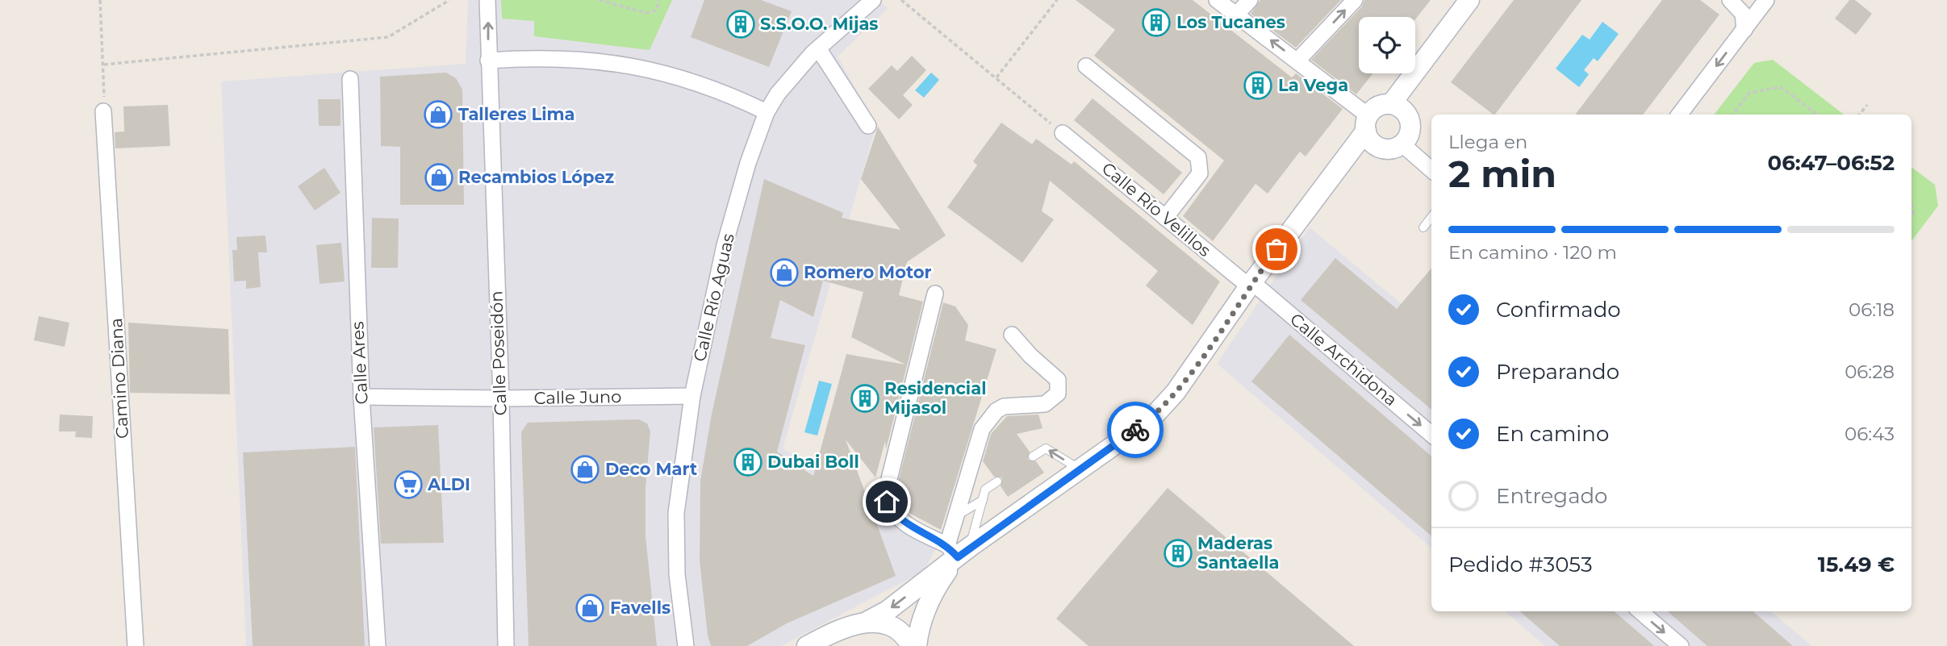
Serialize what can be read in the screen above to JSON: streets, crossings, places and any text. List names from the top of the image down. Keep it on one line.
{"streets":{"street":["Calle Río Velillos","Calle Río Aguas","Calle Poseidón","Calle Archidona","Calle Ares","Camino Diana","Calle Juno"]},"crossings":[["Calle Río Velillos","Calle Archidona"],["Calle Río Aguas","Calle Juno"],["Calle Poseidón","Calle Juno"],["Calle Ares","Calle Juno"]],"one_way":["Calle Archidona"],"places":{"building":["Los Tucanes","S.S.O.O. Mijas","La Vega","Residencial Mijasol","Dubai Boll","Maderas Santaella"],"shop":["Talleres Lima","Recambios López","Romero Motor","Deco Mart","Favells"],"supermarket":["ALDI"]},"page":{"heading":["2 min","Llega en","06:47–06:52"],"panel":["Pedido #3053","15.49 €"],"bar":"En camino · 120 m","list":[["Confirmado","06:18"],["Preparando","06:28"],["En camino","06:43"],"Entregado"]}}
